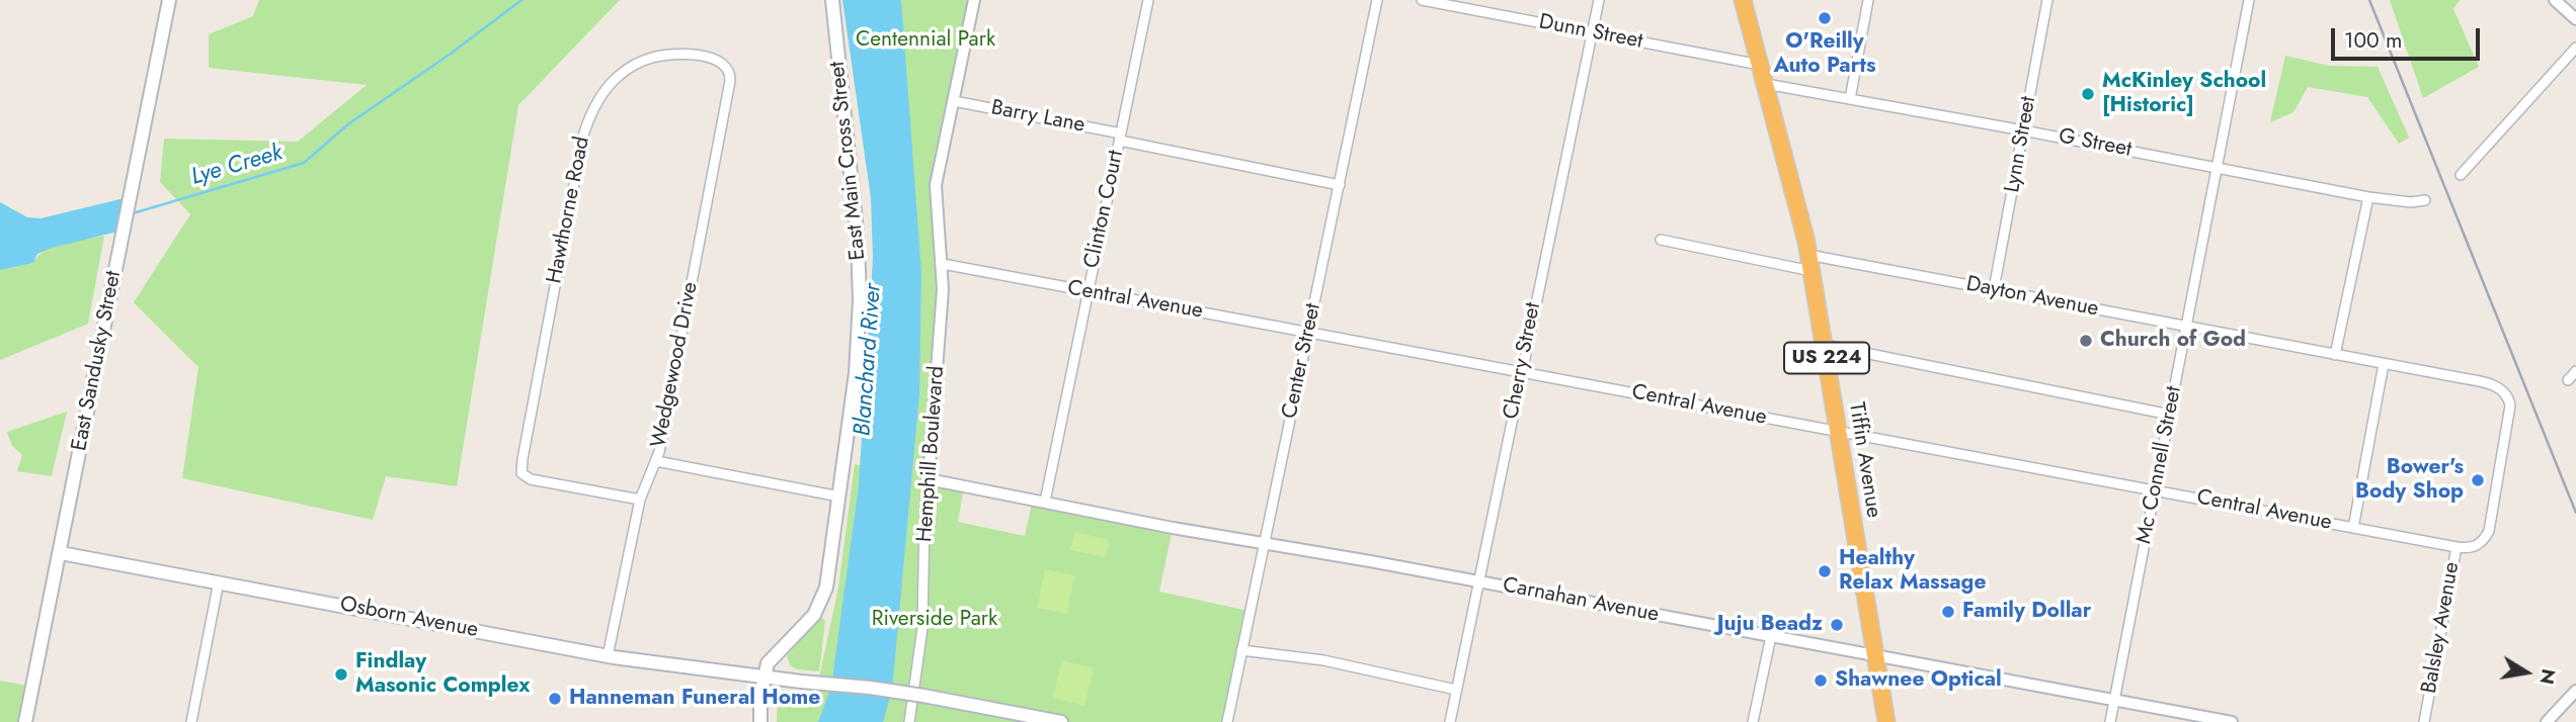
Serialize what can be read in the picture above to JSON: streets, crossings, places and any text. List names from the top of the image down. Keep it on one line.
{"streets":{"highway":["US 224","Tiffin Avenue"],"main road":["East Main Cross Street","East Sandusky Street","Osborn Avenue"],"street":["Dunn Street","Barry Lane","G Street","Lynn Street","Clinton Court","Hawthorne Road","Dayton Avenue","Central Avenue","Center Street","Cherry Street","Wedgewood Drive","Hemphill Boulevard","Mc Connell Street","Carnahan Avenue","Balsley Avenue"]},"crossings":[["Dunn Street","Cherry Street"],["Dunn Street","Tiffin Avenue"],["Barry Lane","Clinton Court"],["Barry Lane","Center Street"],["Barry Lane","Hemphill Boulevard"],["G Street","Lynn Street"],["G Street","Tiffin Avenue"],["G Street","Mc Connell Street"],["Lynn Street","Dayton Avenue"],["East Main Cross Street","Osborn Avenue"],["Clinton Court","Central Avenue"],["Clinton Court","Carnahan Avenue"],["Hawthorne Road","Wedgewood Drive"],["Dayton Avenue","Tiffin Avenue"],["Dayton Avenue","Mc Connell Street"],["Dayton Avenue","Balsley Avenue"],["Central Avenue","Center Street"],["Central Avenue","Cherry Street"],["Central Avenue","Hemphill Boulevard"],["Central Avenue","Tiffin Avenue"],["Central Avenue","Mc Connell Street"],["Central Avenue","Balsley Avenue"],["East Sandusky Street","Osborn Avenue"],["Center Street","Carnahan Avenue"],["Cherry Street","Carnahan Avenue"],["Wedgewood Drive","Osborn Avenue"],["Hemphill Boulevard","Carnahan Avenue"],["Tiffin Avenue","Carnahan Avenue"],["Mc Connell Street","Carnahan Avenue"]],"water":["Lye Creek","Blanchard River"],"parks":["Centennial Park","Riverside Park"],"places":["O'Reilly Auto Parts","McKinley School [Historic]","Church of God","Bower's Body Shop","Healthy Relax Massage","Family Dollar","Juju Beadz","Findlay Masonic Complex","Shawnee Optical","Hanneman Funeral Home"],"scale_bar":"100 m","north":"right"}
